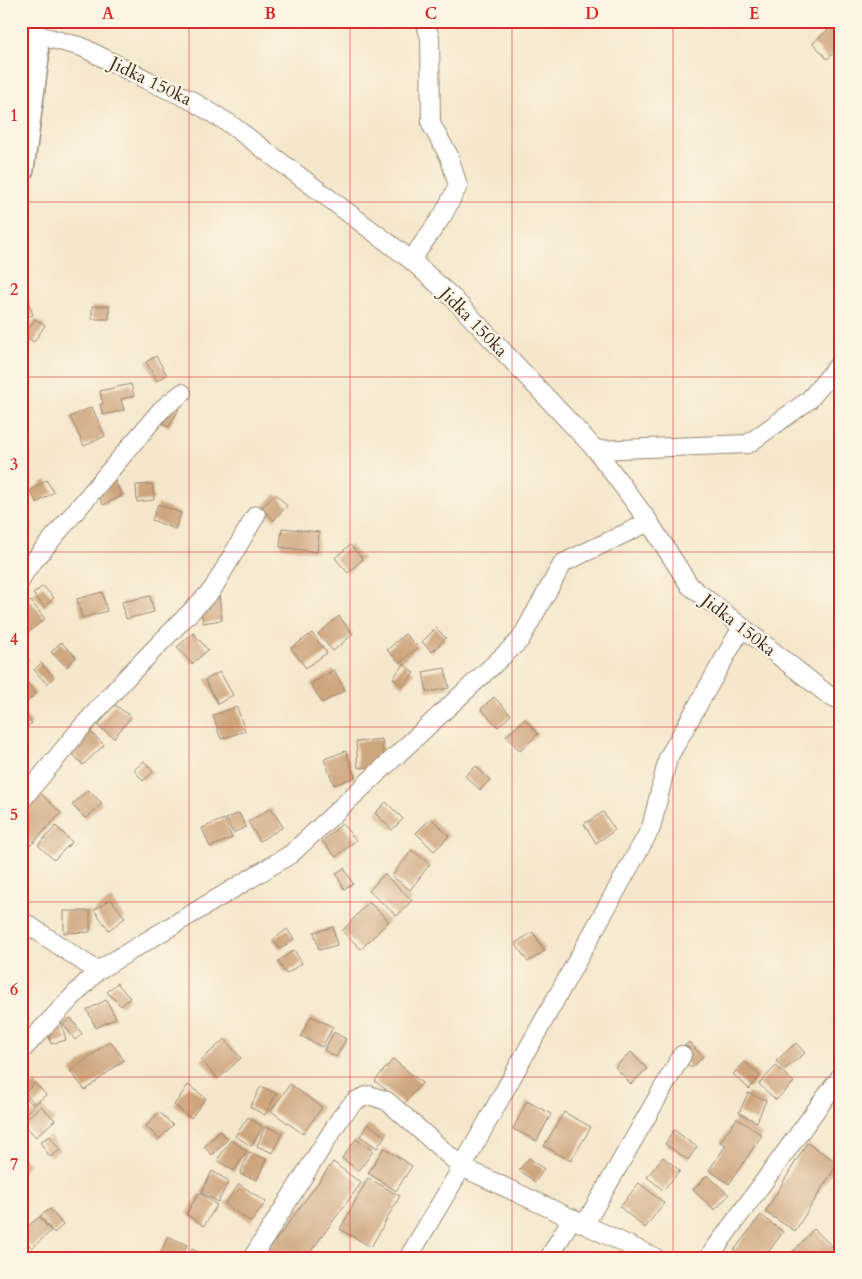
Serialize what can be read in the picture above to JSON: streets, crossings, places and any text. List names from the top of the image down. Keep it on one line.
{"streets":{"street":["Jidka 150ka"]},"grid":{"columns":["A","B","C","D","E"],"rows":["1","2","3","4","5","6","7"]}}
